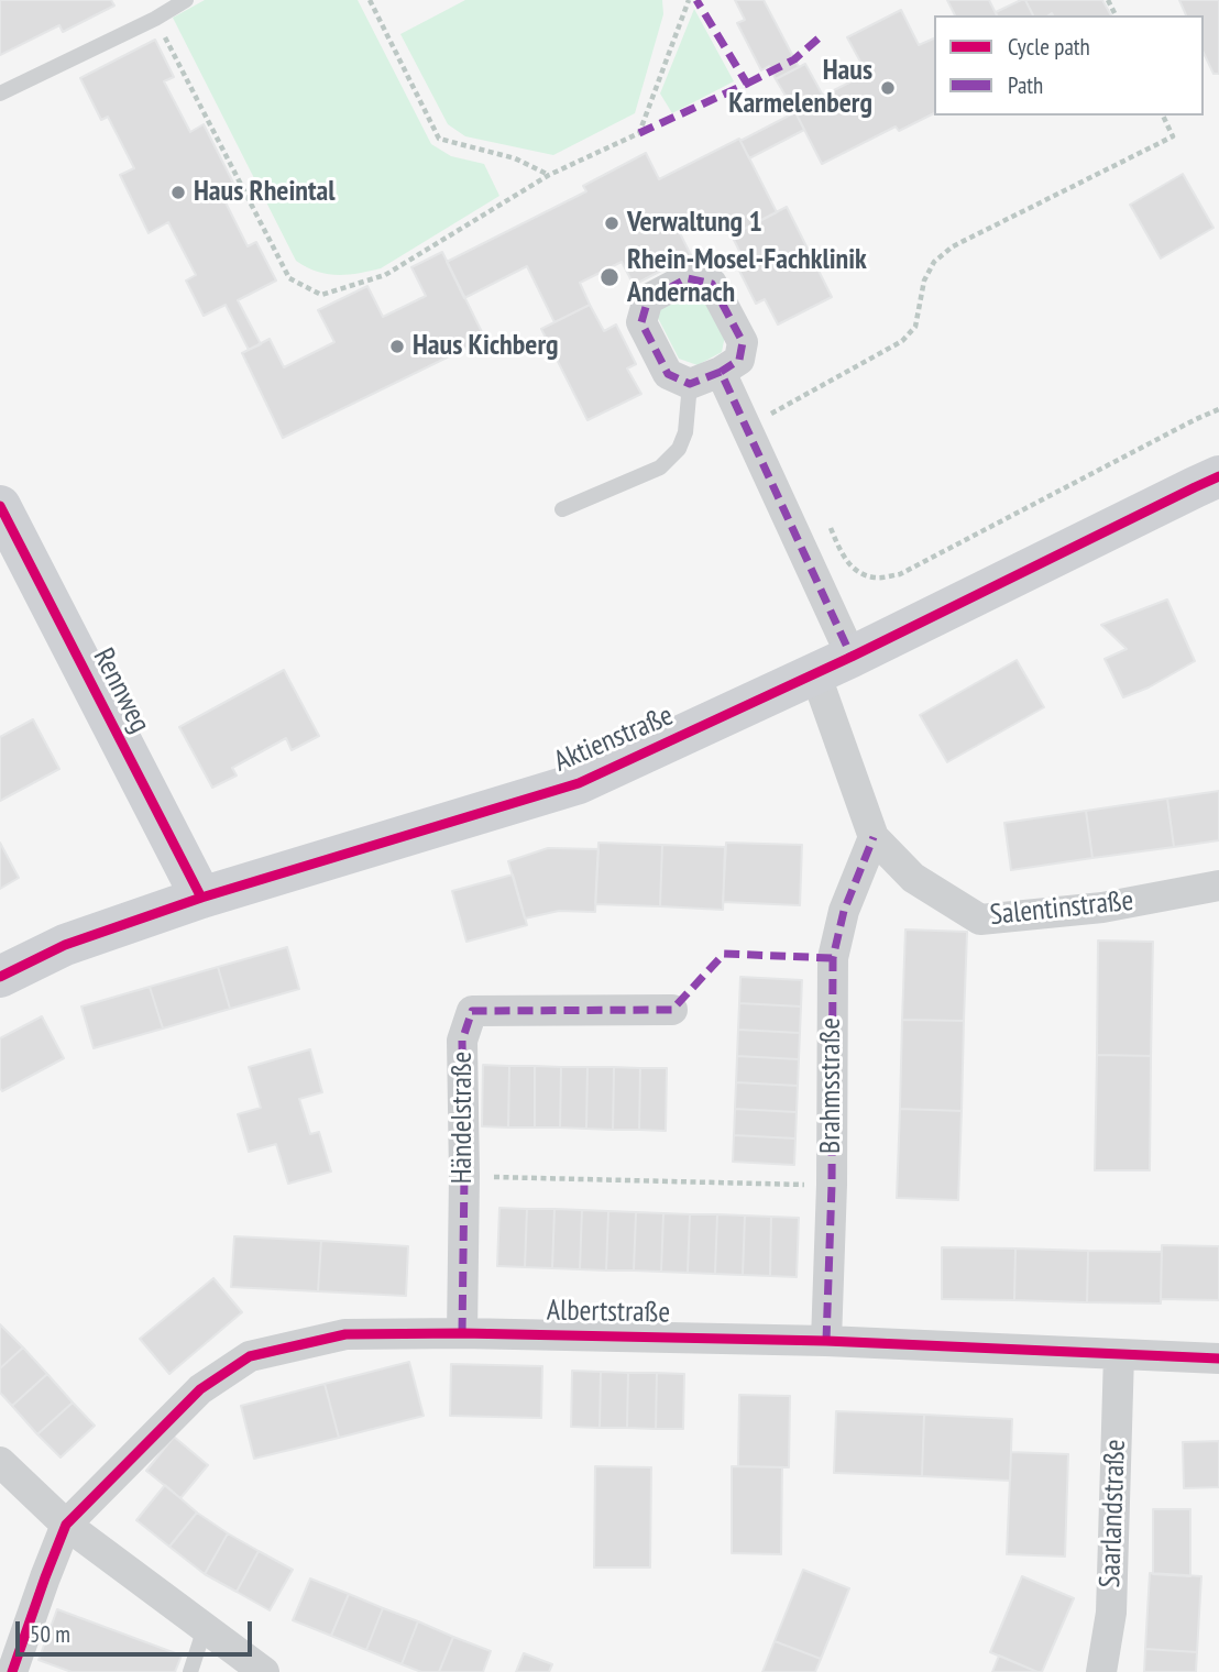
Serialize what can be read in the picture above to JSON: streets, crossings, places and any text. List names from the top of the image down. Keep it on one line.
{"streets":{"street":["Rennweg","Aktienstraße","Salentinstraße","Brahmsstraße","Händelstraße","Albertstraße","Saarlandstraße"]},"crossings":[["Rennweg","Aktienstraße"],["Aktienstraße","Salentinstraße"],["Salentinstraße","Brahmsstraße"],["Brahmsstraße","Albertstraße"],["Händelstraße","Albertstraße"],["Albertstraße","Saarlandstraße"]],"places":["Haus Karmelenberg","Haus Rheintal","Verwaltung 1","Rhein-Mosel-Fachklinik Andernach","Haus Kichberg"],"legend":["Cycle path","Path"],"scale_bar":"50 m"}
